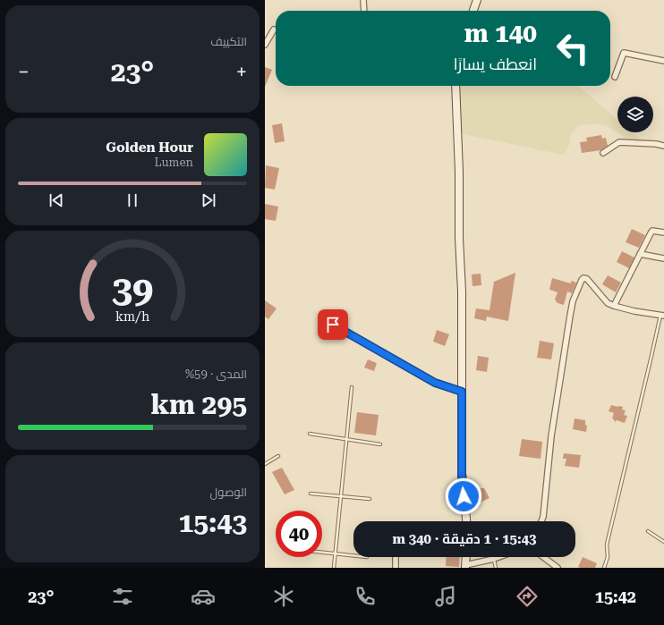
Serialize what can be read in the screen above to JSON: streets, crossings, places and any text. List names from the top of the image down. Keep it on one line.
{"page":{"tile":["التكييف",["المدى · 59%","295 km"],["الوصول","15:43"]],"turn":["140 m","انعطف يسارًا"],"heat":["−","23°","+"],"song":["Golden Hour","Lumen"],"limit":"40","trip":"15:43 · 1 دقيقة · 340 m","tabs":["15:42","23°"],"gauge":["39","km/h"]}}
